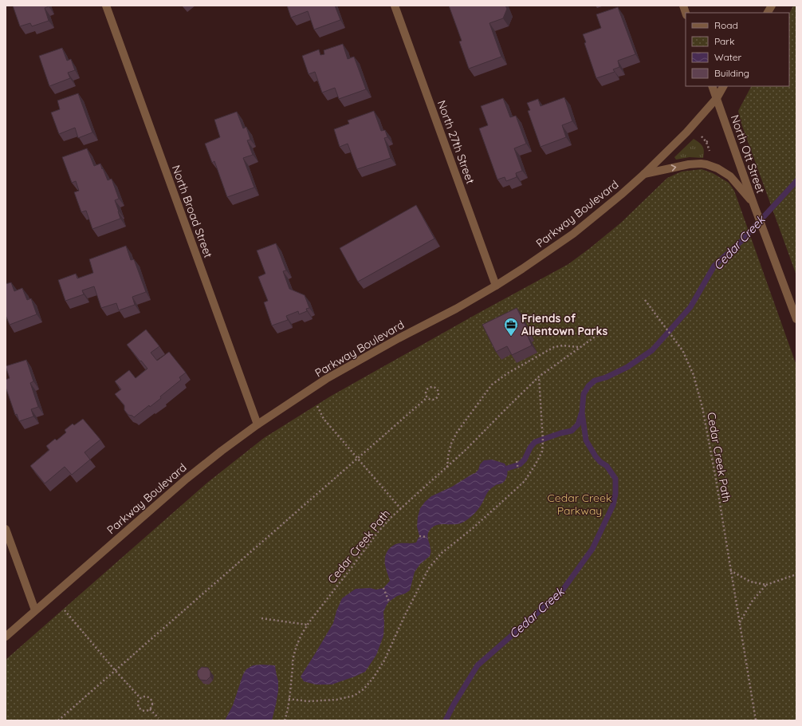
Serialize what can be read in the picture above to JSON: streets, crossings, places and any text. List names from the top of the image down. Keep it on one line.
{"streets":{"street":["North 27th Street","North Ott Street","North Broad Street","Parkway Boulevard"],"path":["Cedar Creek Path"]},"crossings":[["North 27th Street","Parkway Boulevard"],["North Ott Street","Parkway Boulevard"],["North Broad Street","Parkway Boulevard"]],"water":["Cedar Creek"],"parks":["Cedar Creek Parkway"],"places":{"office":["Friends of Allentown Parks"]},"legend":["Road","Park","Water","Building"]}
